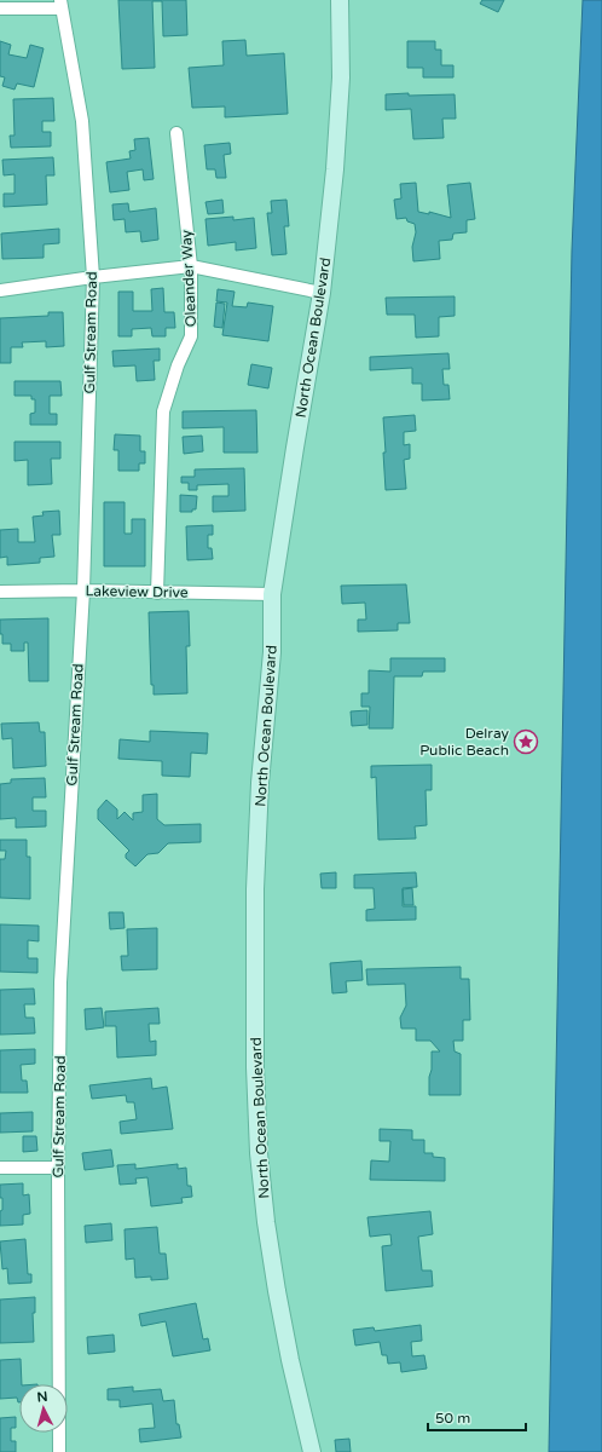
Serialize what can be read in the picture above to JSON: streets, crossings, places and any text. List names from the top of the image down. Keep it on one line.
{"streets":{"main road":["North Ocean Boulevard"],"street":["Oleander Way","Gulf Stream Road","Lakeview Drive"]},"crossings":[["Oleander Way","Lakeview Drive"],["Gulf Stream Road","Lakeview Drive"],["North Ocean Boulevard","Lakeview Drive"]],"places":{"place":["Delray Public Beach"]},"scale_bar":"50 m","north":"top"}
